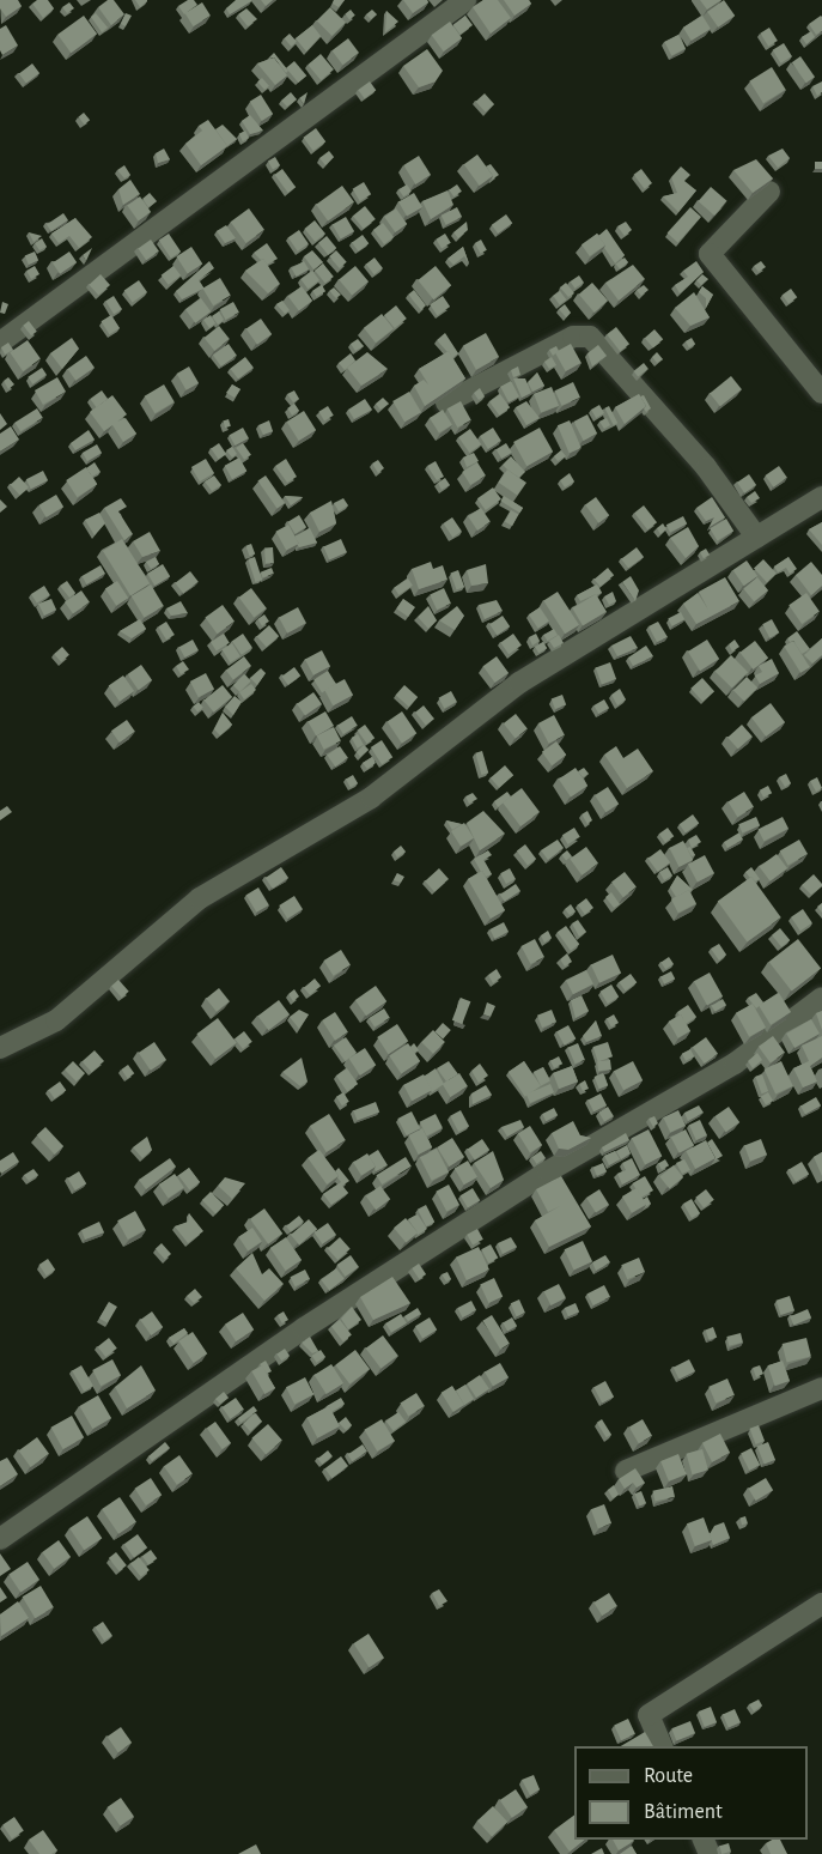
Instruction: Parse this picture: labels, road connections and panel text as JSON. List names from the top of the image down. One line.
{"legend":["Route","Bâtiment"]}
